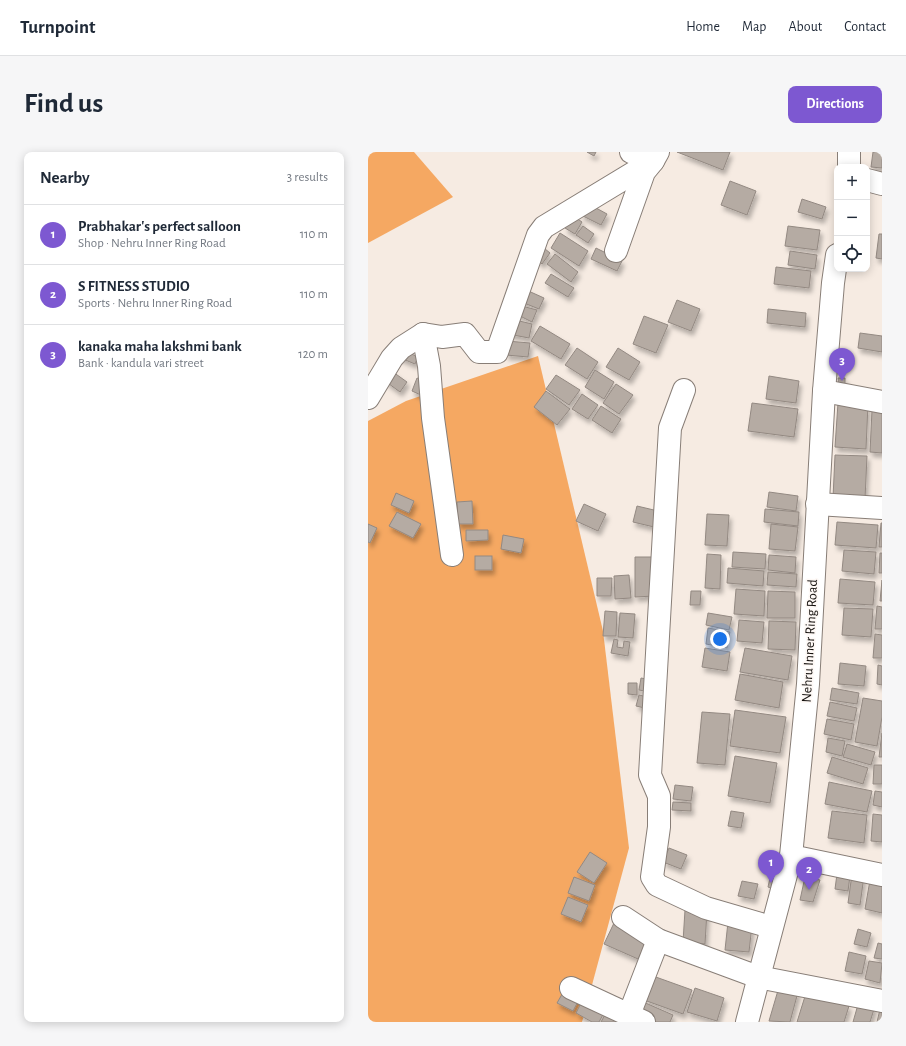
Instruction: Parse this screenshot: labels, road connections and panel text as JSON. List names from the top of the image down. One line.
{"streets":{"street":["Nehru Inner Ring Road"]},"page":{"header":"Turnpoint","nav":["Home","Map","About","Contact"],"buttons":"Directions","title":"Find us","heading":["Nearby","3 results"],"map_buttons":["+","−"],"list":[{"mark":"1","name":"Prabhakar's perfect salloon","note":"Shop · Nehru Inner Ring Road","value":"110 m"},{"mark":"2","name":"S FITNESS STUDIO","note":"Sports · Nehru Inner Ring Road","value":"110 m"},{"mark":"3","name":"kanaka maha lakshmi bank","note":"Bank · kandula vari street","value":"120 m"}],"pins":["3","1","2"]}}
